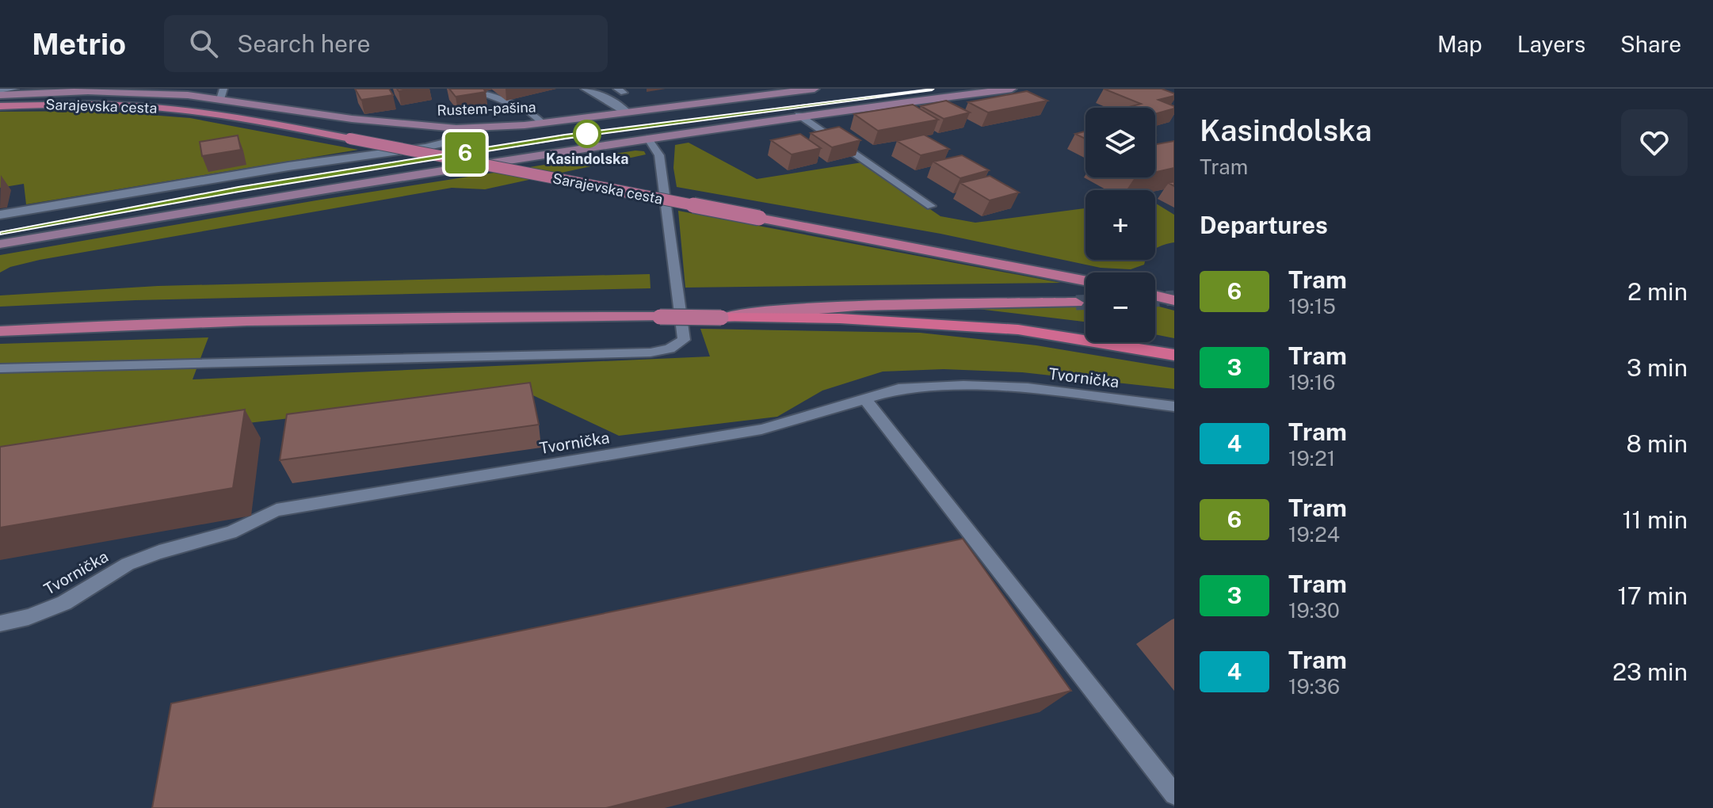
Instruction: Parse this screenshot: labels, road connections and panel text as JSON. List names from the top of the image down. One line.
{"streets":{"main road":["Sarajevska cesta","Rustem-pašina"],"lane":["Tvornička"]},"places":["Kasindolska"],"lines":["tram line 6"],"page":{"header":"Metrio","search":"Search here","nav":["Map","Layers","Share"],"on_map":"6","heading":[["Kasindolska","Tram"],"Departures"],"map_buttons":["+","−"],"list":[{"mark":"6","name":"Tram","note":"19:15","value":"2 min"},{"mark":"3","name":"Tram","note":"19:16","value":"3 min"},{"mark":"4","name":"Tram","note":"19:21","value":"8 min"},{"mark":"6","name":"Tram","note":"19:24","value":"11 min"},{"mark":"3","name":"Tram","note":"19:30","value":"17 min"},{"mark":"4","name":"Tram","note":"19:36","value":"23 min"}]}}
